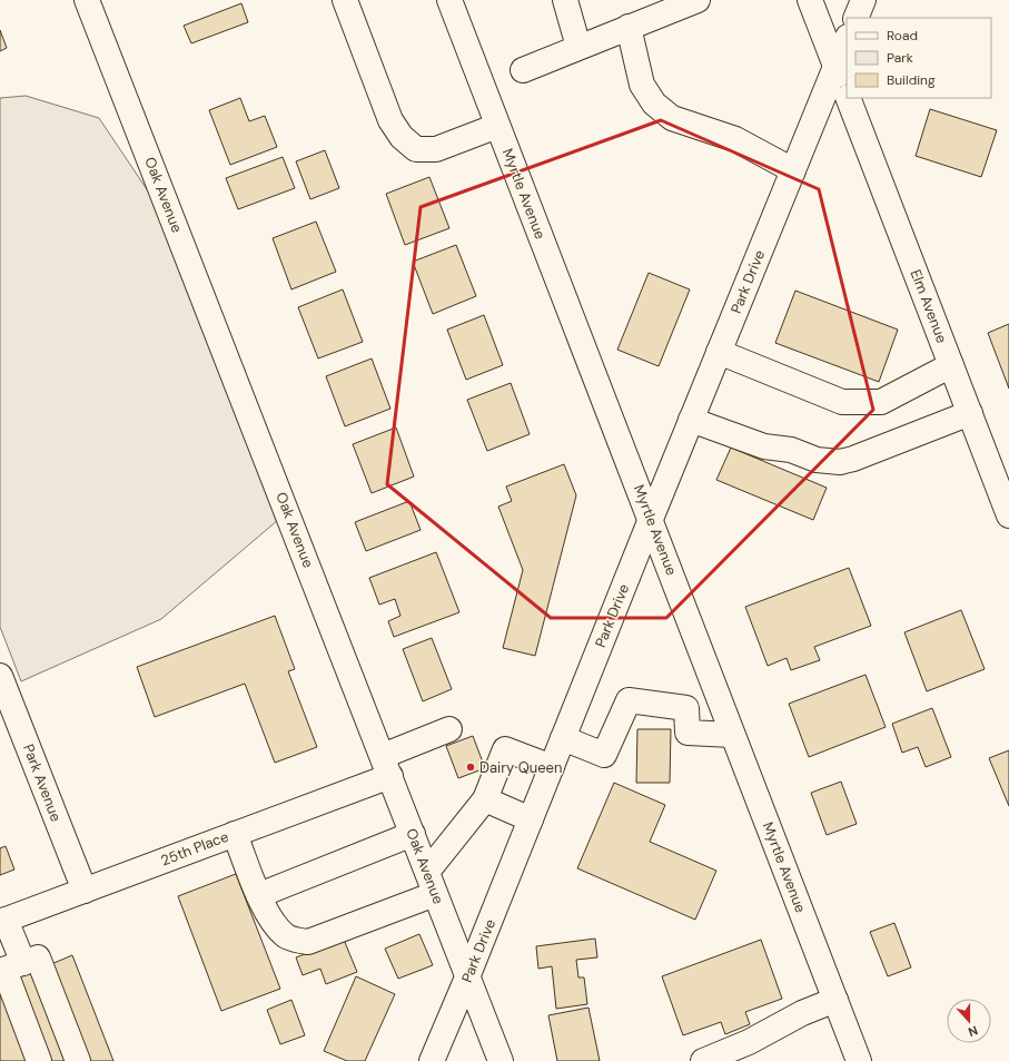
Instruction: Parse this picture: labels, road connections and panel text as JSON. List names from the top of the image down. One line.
{"streets":{"street":["Myrtle Avenue","Oak Avenue","Park Drive","Elm Avenue","Park Avenue","25th Place"]},"crossings":[["Myrtle Avenue","Park Drive"],["Oak Avenue","Park Drive"],["Oak Avenue","25th Place"],["Park Drive","Elm Avenue"],["Park Avenue","25th Place"]],"places":["Dairy Queen"],"legend":["Road","Park","Building"],"north":"bottom"}
